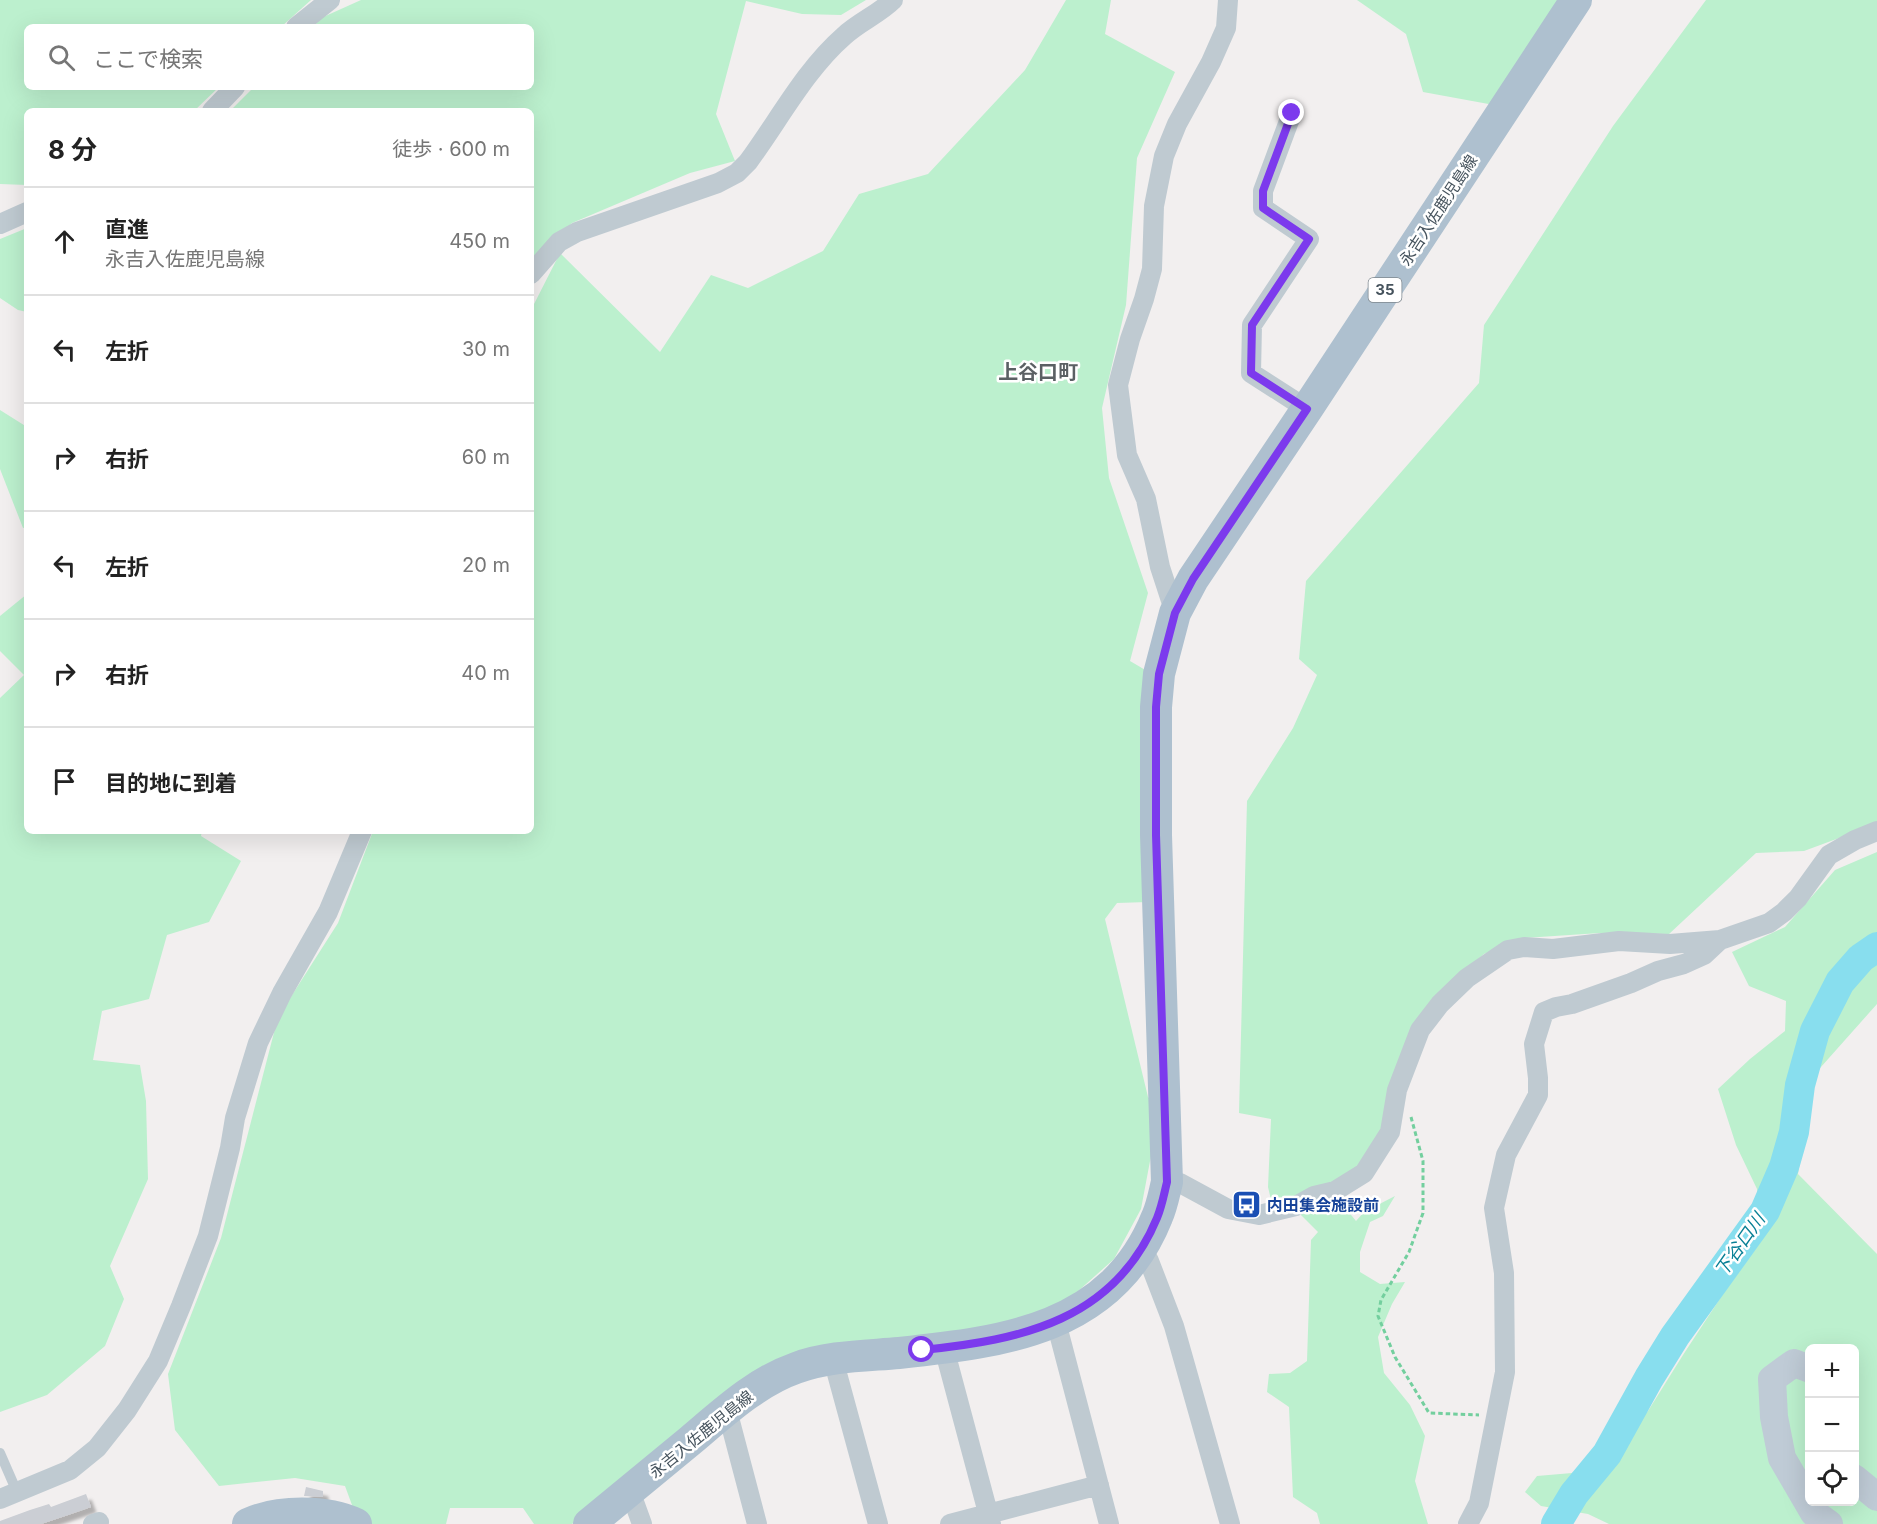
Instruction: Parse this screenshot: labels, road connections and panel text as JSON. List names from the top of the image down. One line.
{"streets":{"main road":["永吉入佐鹿児島線","35"]},"districts":["上谷口町"],"water":["下谷口川"],"places":{"bus stop":["内田集会施設前"]},"page":{"search":"ここで検索","heading":["8 分","徒歩 · 600 m"],"list":[["直進","永吉入佐鹿児島線","450 m"],["左折","30 m"],["右折","60 m"],["左折","20 m"],["右折","40 m"],"目的地に到着"],"map_buttons":["+","−"]}}
